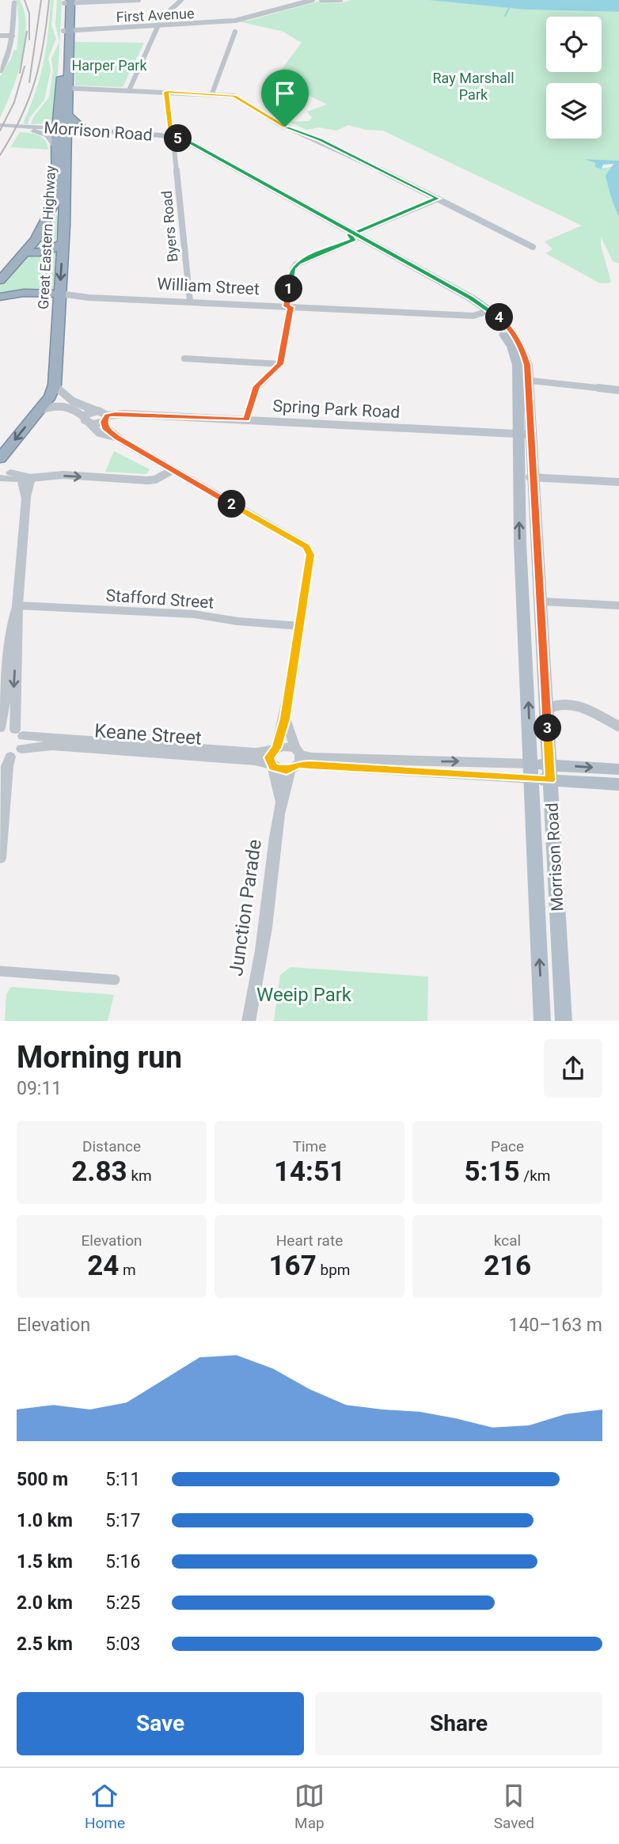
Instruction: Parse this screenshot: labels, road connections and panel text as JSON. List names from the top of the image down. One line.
{"streets":{"highway":["Great Eastern Highway","William Street"],"main road":["Morrison Road"],"street":["First Avenue","Byers Road","Spring Park Road","Stafford Street","Keane Street","Junction Parade"]},"crossings":[["First Avenue","Great Eastern Highway"],["Morrison Road","Byers Road"],["Morrison Road","Great Eastern Highway"],["Morrison Road","William Street"],["Morrison Road","Spring Park Road"],["Byers Road","William Street"],["Great Eastern Highway","William Street"],["Keane Street","Junction Parade"]],"parks":["Harper Park","Ray Marshall Park","Weeip Park"],"page":{"pins":["5","1","4","2","3"],"heading":["Morning run","09:11"],"stats":[["Distance","2.83 km"],["Time","14:51"],["Pace","5:15 /km"],["Elevation","24 m"],["Heart rate","167 bpm"],["kcal","216"]],"chart":["Elevation","140–163 m"],"list":[{"name":"500 m","note":"5:11"},{"name":"1.0 km","note":"5:17"},{"name":"1.5 km","note":"5:16"},{"name":"2.0 km","note":"5:25"},{"name":"2.5 km","note":"5:03"}],"buttons":["Save","Share"],"tabs":["Home","Map","Saved"]}}
